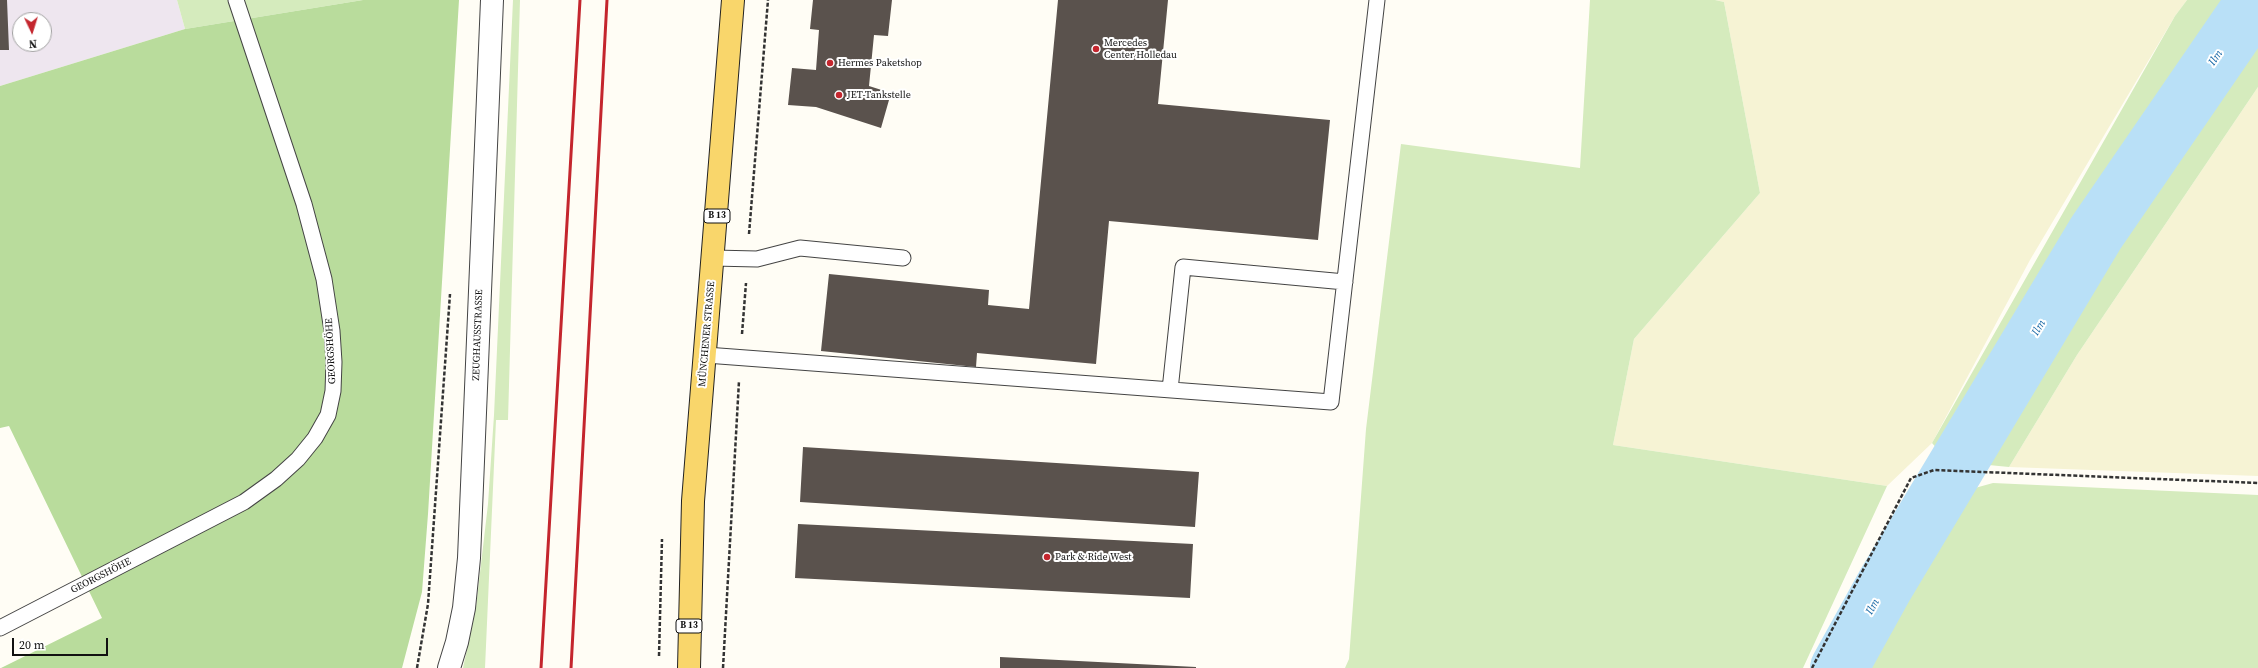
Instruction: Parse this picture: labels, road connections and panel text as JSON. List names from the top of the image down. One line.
{"streets":{"main road":["B 13","MÜNCHENER STRASSE"],"street":["ZEUGHAUSSTRASSE"],"lane":["GEORGSHÖHE"]},"water":["Ilm"],"places":["Mercedes Center Holledau","Hermes Paketshop","JET-Tankstelle","Park & Ride West"],"scale_bar":"20 m","north":"bottom"}
